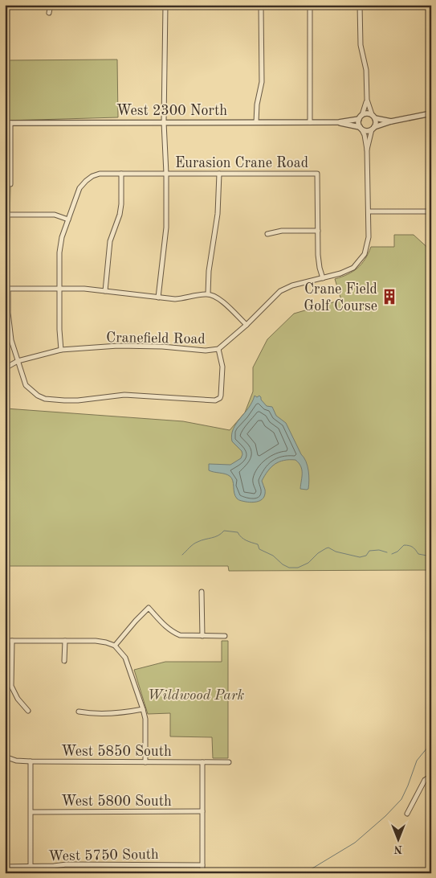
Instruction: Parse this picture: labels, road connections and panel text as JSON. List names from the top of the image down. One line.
{"streets":{"street":["West 2300 North","Eurasion Crane Road","Cranefield Road","West 5850 South","West 5800 South","West 5750 South"]},"parks":["Wildwood Park"],"places":{"building":["Crane Field Golf Course"]},"north":"bottom"}
